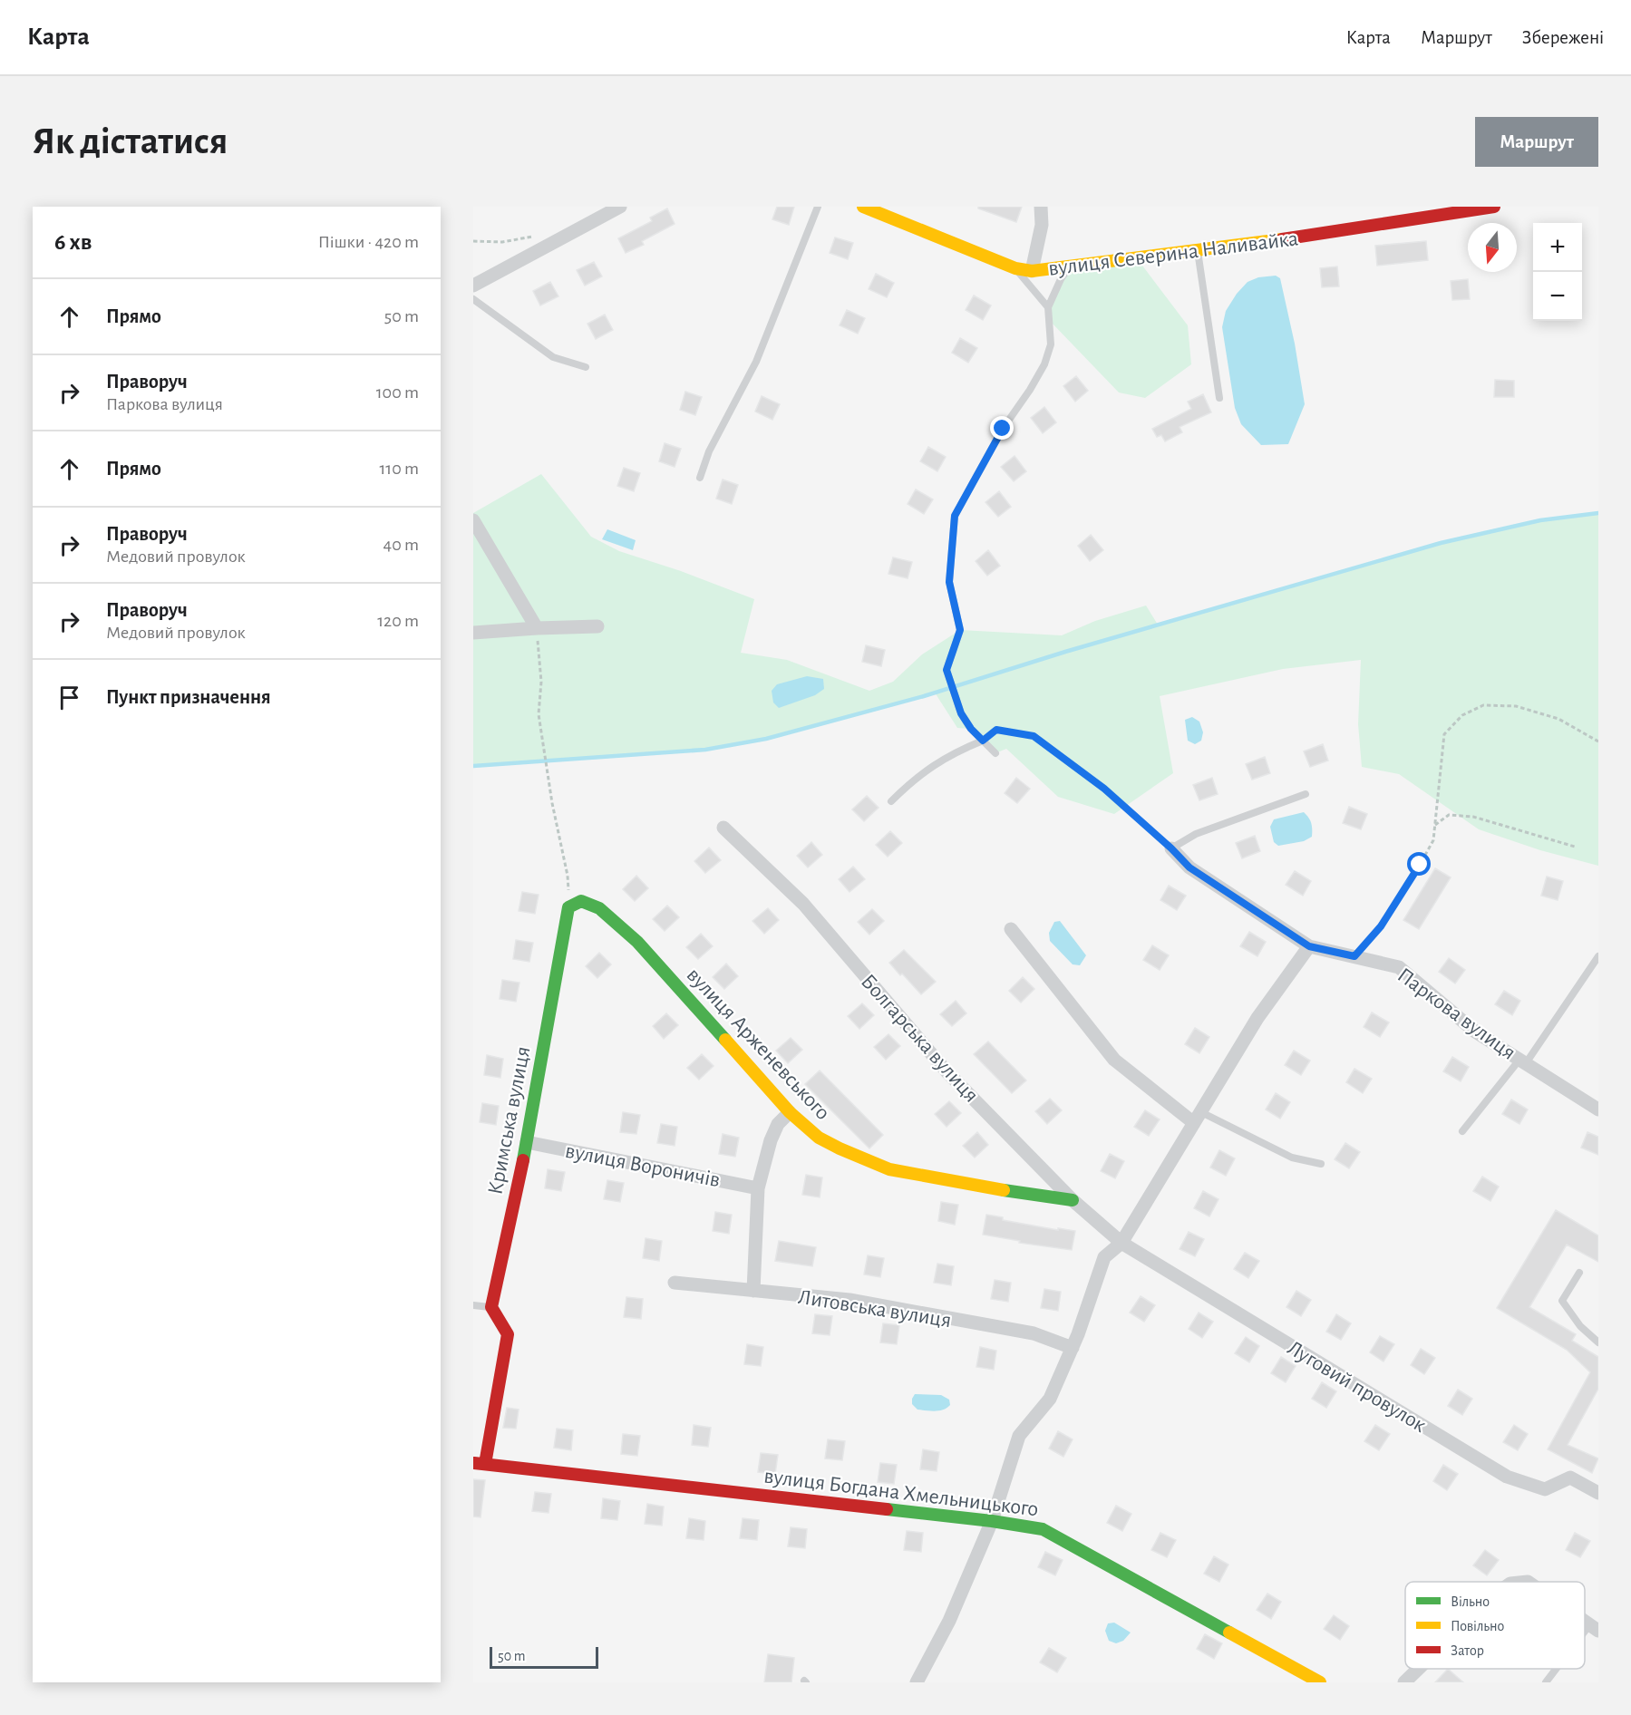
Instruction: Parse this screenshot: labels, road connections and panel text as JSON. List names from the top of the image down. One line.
{"streets":{"street":["вулиця Северина Наливайка","Паркова вулиця","Болгарська вулиця","вулиця Арженевського","Кримська вулиця","вулиця Вороничів","Литовська вулиця","Луговий провулок","вулиця Богдана Хмельницького"]},"crossings":[["Болгарська вулиця","вулиця Арженевського"],["Болгарська вулиця","Луговий провулок"],["вулиця Арженевського","Кримська вулиця"],["Кримська вулиця","вулиця Вороничів"]],"legend":["Вільно","Повільно","Затор"],"scale_bar":"50 m","north":"bottom","page":{"header":"Карта","nav":["Карта","Маршрут","Збережені"],"buttons":"Маршрут","title":"Як дістатися","heading":["6 хв","Пішки · 420 m"],"map_buttons":["+","−"],"list":[["Прямо","50 m"],["Праворуч","Паркова вулиця","100 m"],["Прямо","110 m"],["Праворуч","Медовий провулок","40 m"],["Праворуч","Медовий провулок","120 m"],"Пункт призначення"],"scale":"50 m"}}
